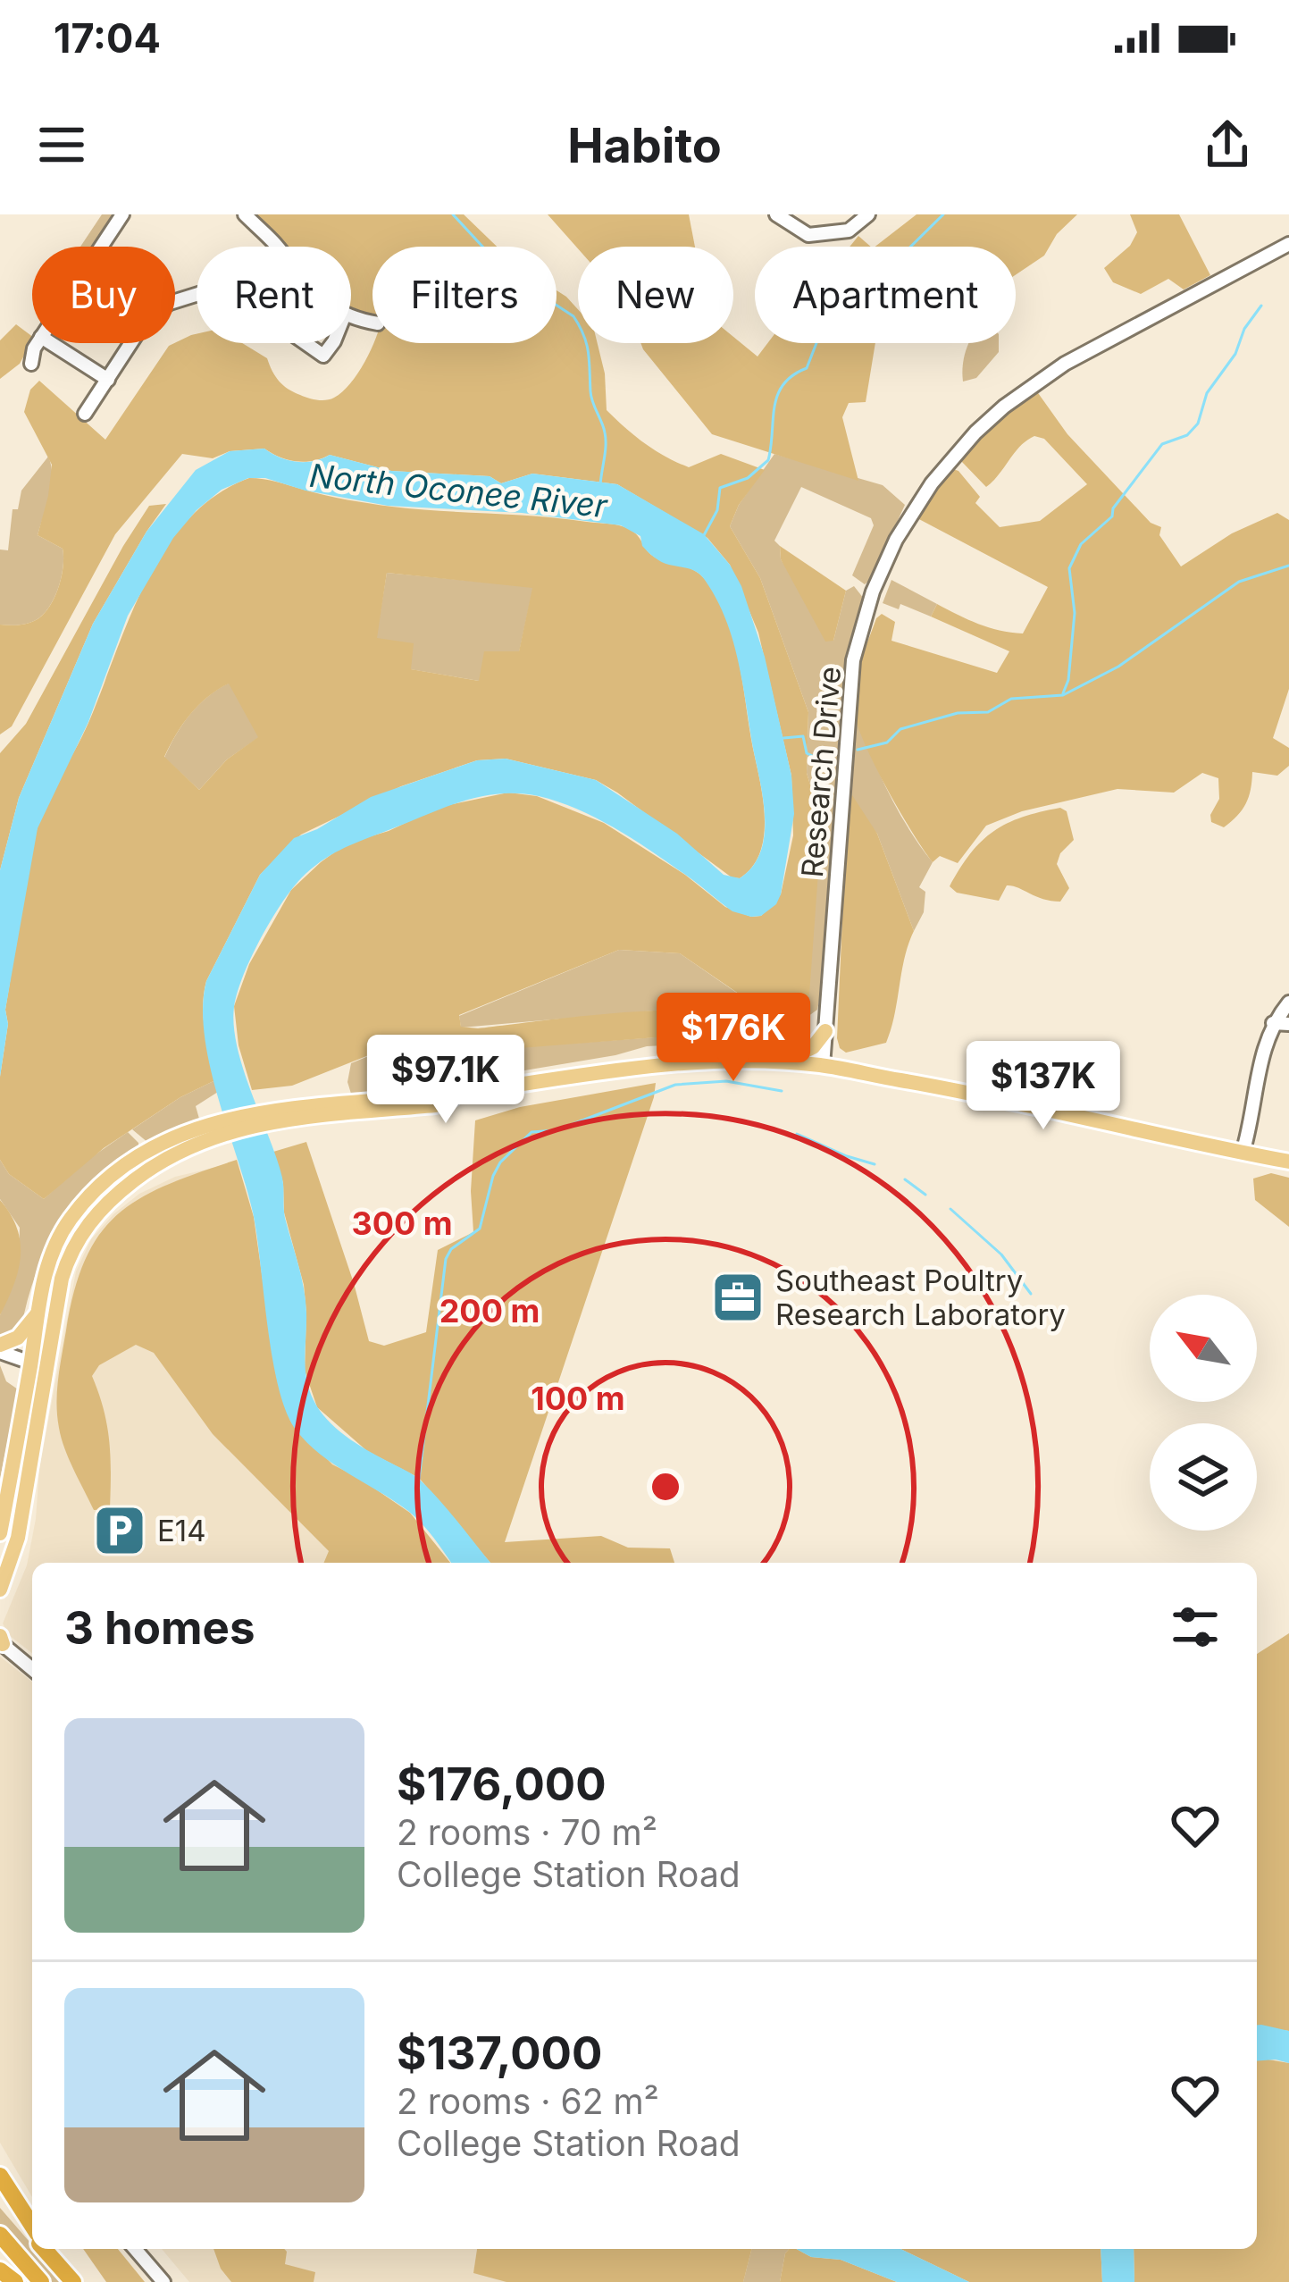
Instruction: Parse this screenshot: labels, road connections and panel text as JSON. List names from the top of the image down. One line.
{"streets":{"street":["Research Drive"]},"water":["North Oconee River"],"places":{"office":["Southeast Poultry Research Laboratory"],"parking":["E14"]},"north":"top left","page":{"status":"17:04","header":"Habito","chip":["Buy","Rent","Filters","New","Apartment"],"price":["$176K","$97.1K","$137K"],"heading":"3 homes","list":[{"name":"$176,000","note":"2 rooms · 70 m² · College Station Road"},{"name":"$137,000","note":"2 rooms · 62 m² · College Station Road"}]},"rings":["300 m","200 m","100 m"]}
